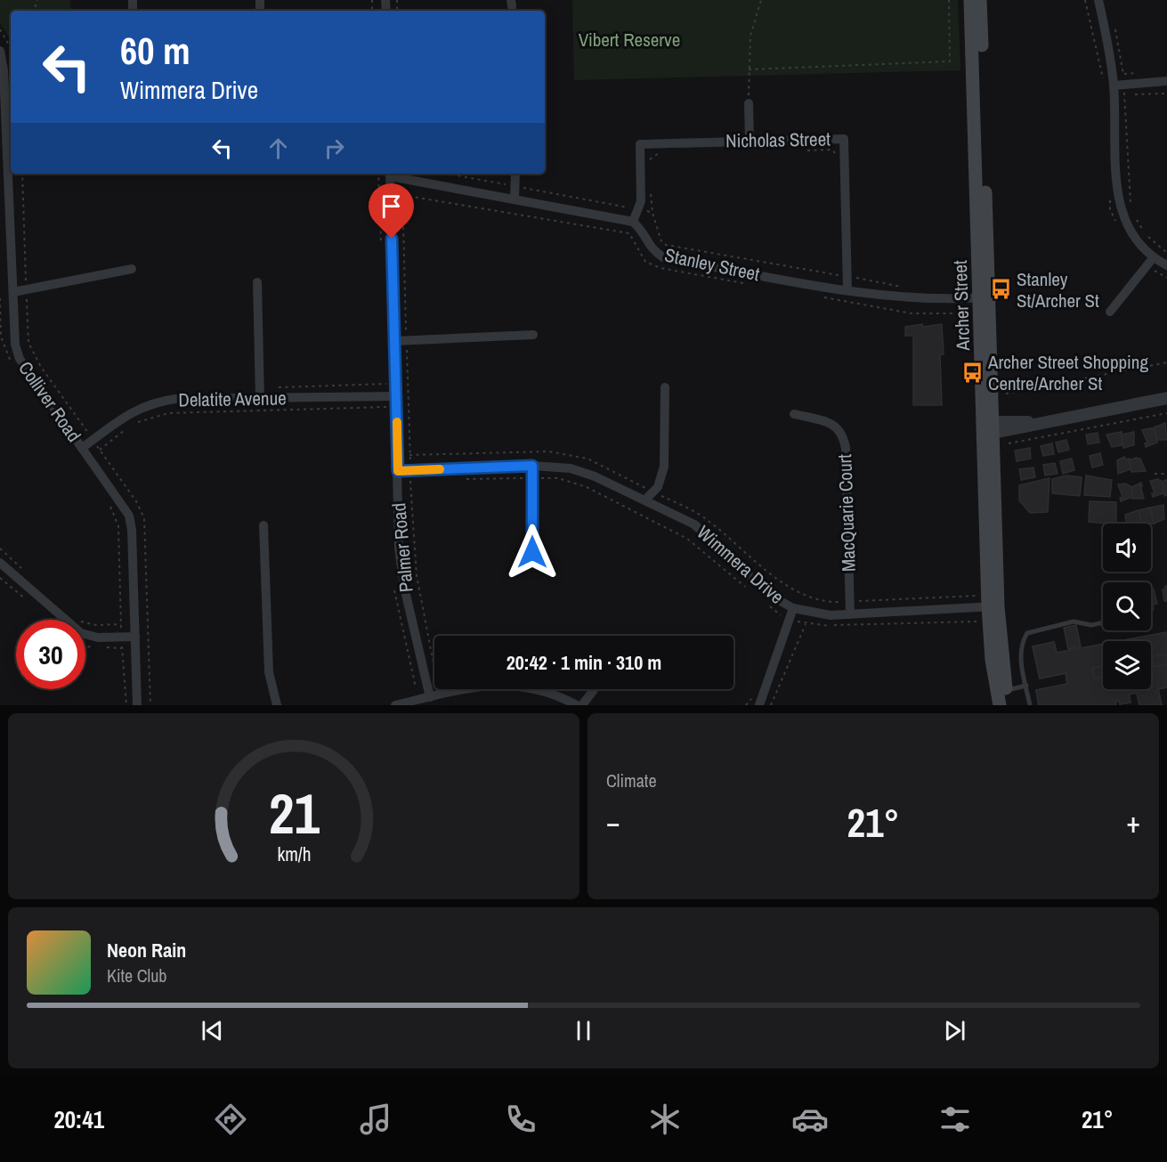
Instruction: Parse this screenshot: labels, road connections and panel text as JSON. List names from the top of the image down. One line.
{"streets":{"main road":["Archer Street"],"street":["Nicholas Street","Stanley Street","Delatite Avenue","Colliver Road","MacQuarie Court","Palmer Road","Wimmera Drive"]},"crossings":[["Nicholas Street","Stanley Street"],["Stanley Street","Archer Street"],["Archer Street","Wimmera Drive"],["Delatite Avenue","Colliver Road"],["Delatite Avenue","Palmer Road"],["MacQuarie Court","Wimmera Drive"],["Palmer Road","Wimmera Drive"]],"parks":["Vibert Reserve"],"places":{"bus stop":["Stanley St/Archer St","Archer Street Shopping Centre/Archer St"]},"page":{"turn":["60 m","Wimmera Drive"],"limit":"30","trip":"20:42 · 1 min · 310 m","tile":"Climate","heat":["−","21°","+"],"song":["Neon Rain","Kite Club"],"tabs":["20:41","21°"],"gauge":["21","km/h"]}}
